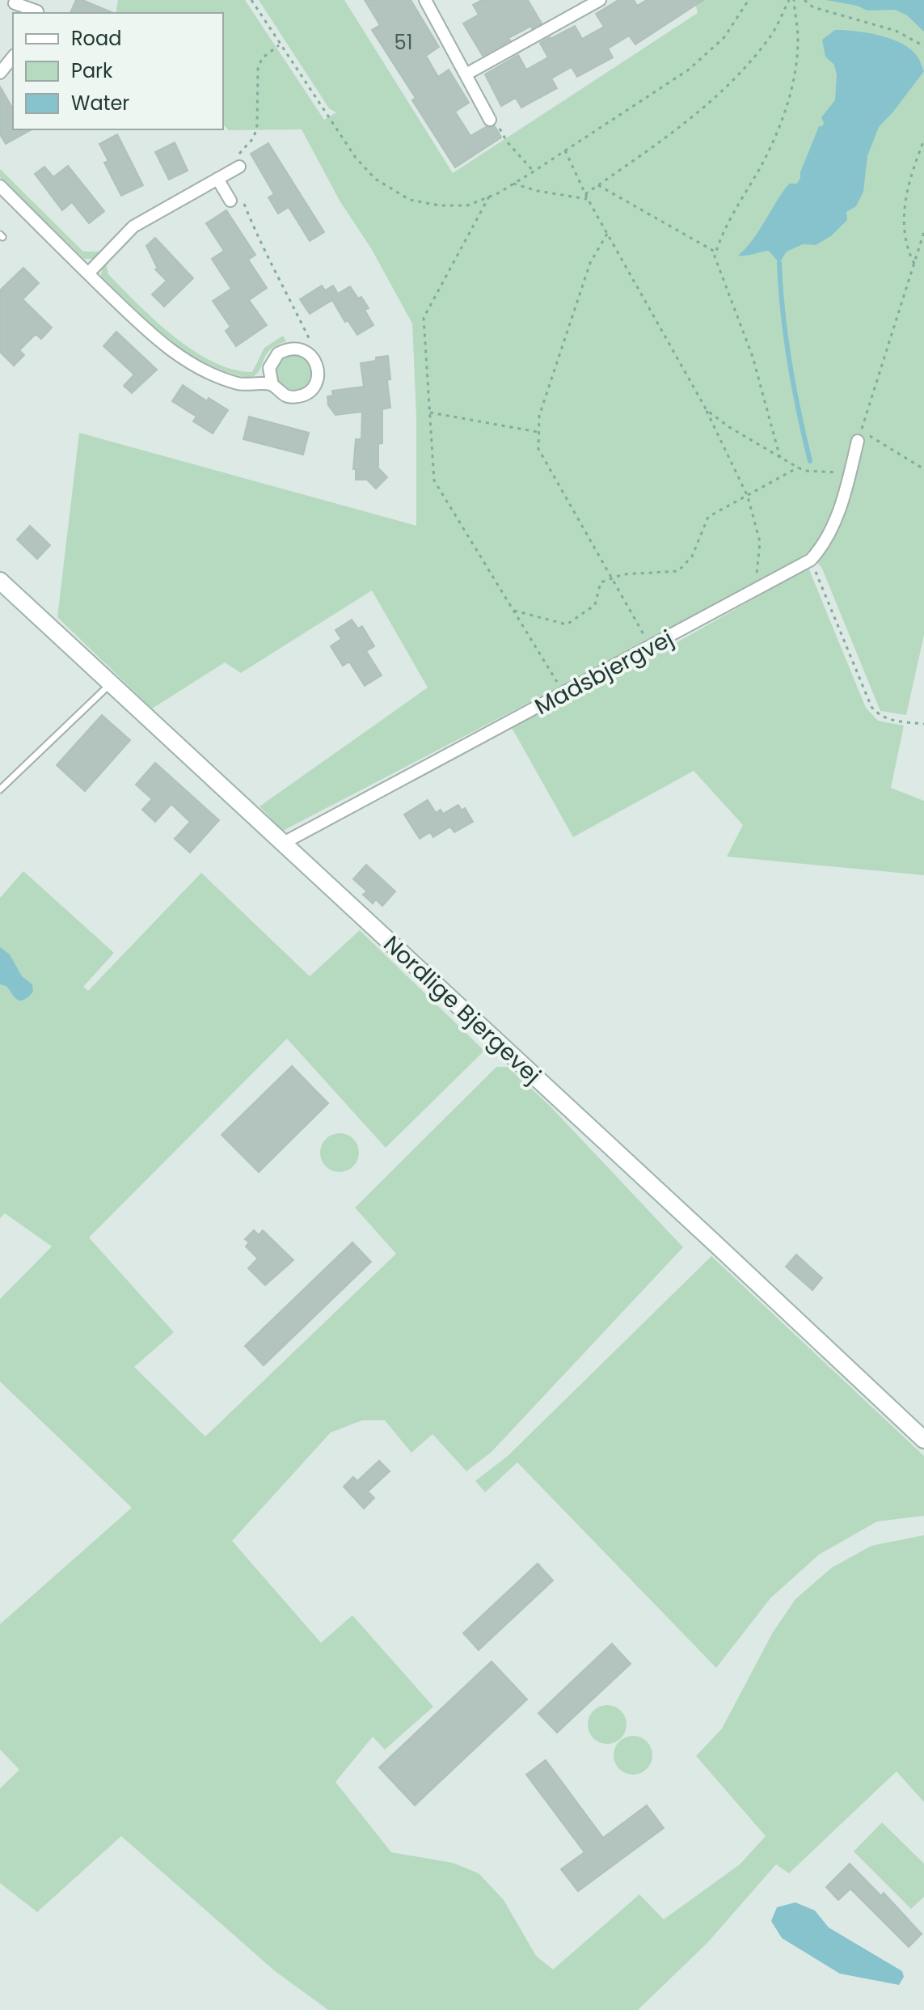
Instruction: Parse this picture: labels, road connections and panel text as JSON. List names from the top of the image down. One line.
{"streets":{"street":["Madsbjergvej","Nordlige Bjergevej"]},"crossings":[["Madsbjergvej","Nordlige Bjergevej"]],"house_numbers":["51"],"legend":["Road","Park","Water"]}
